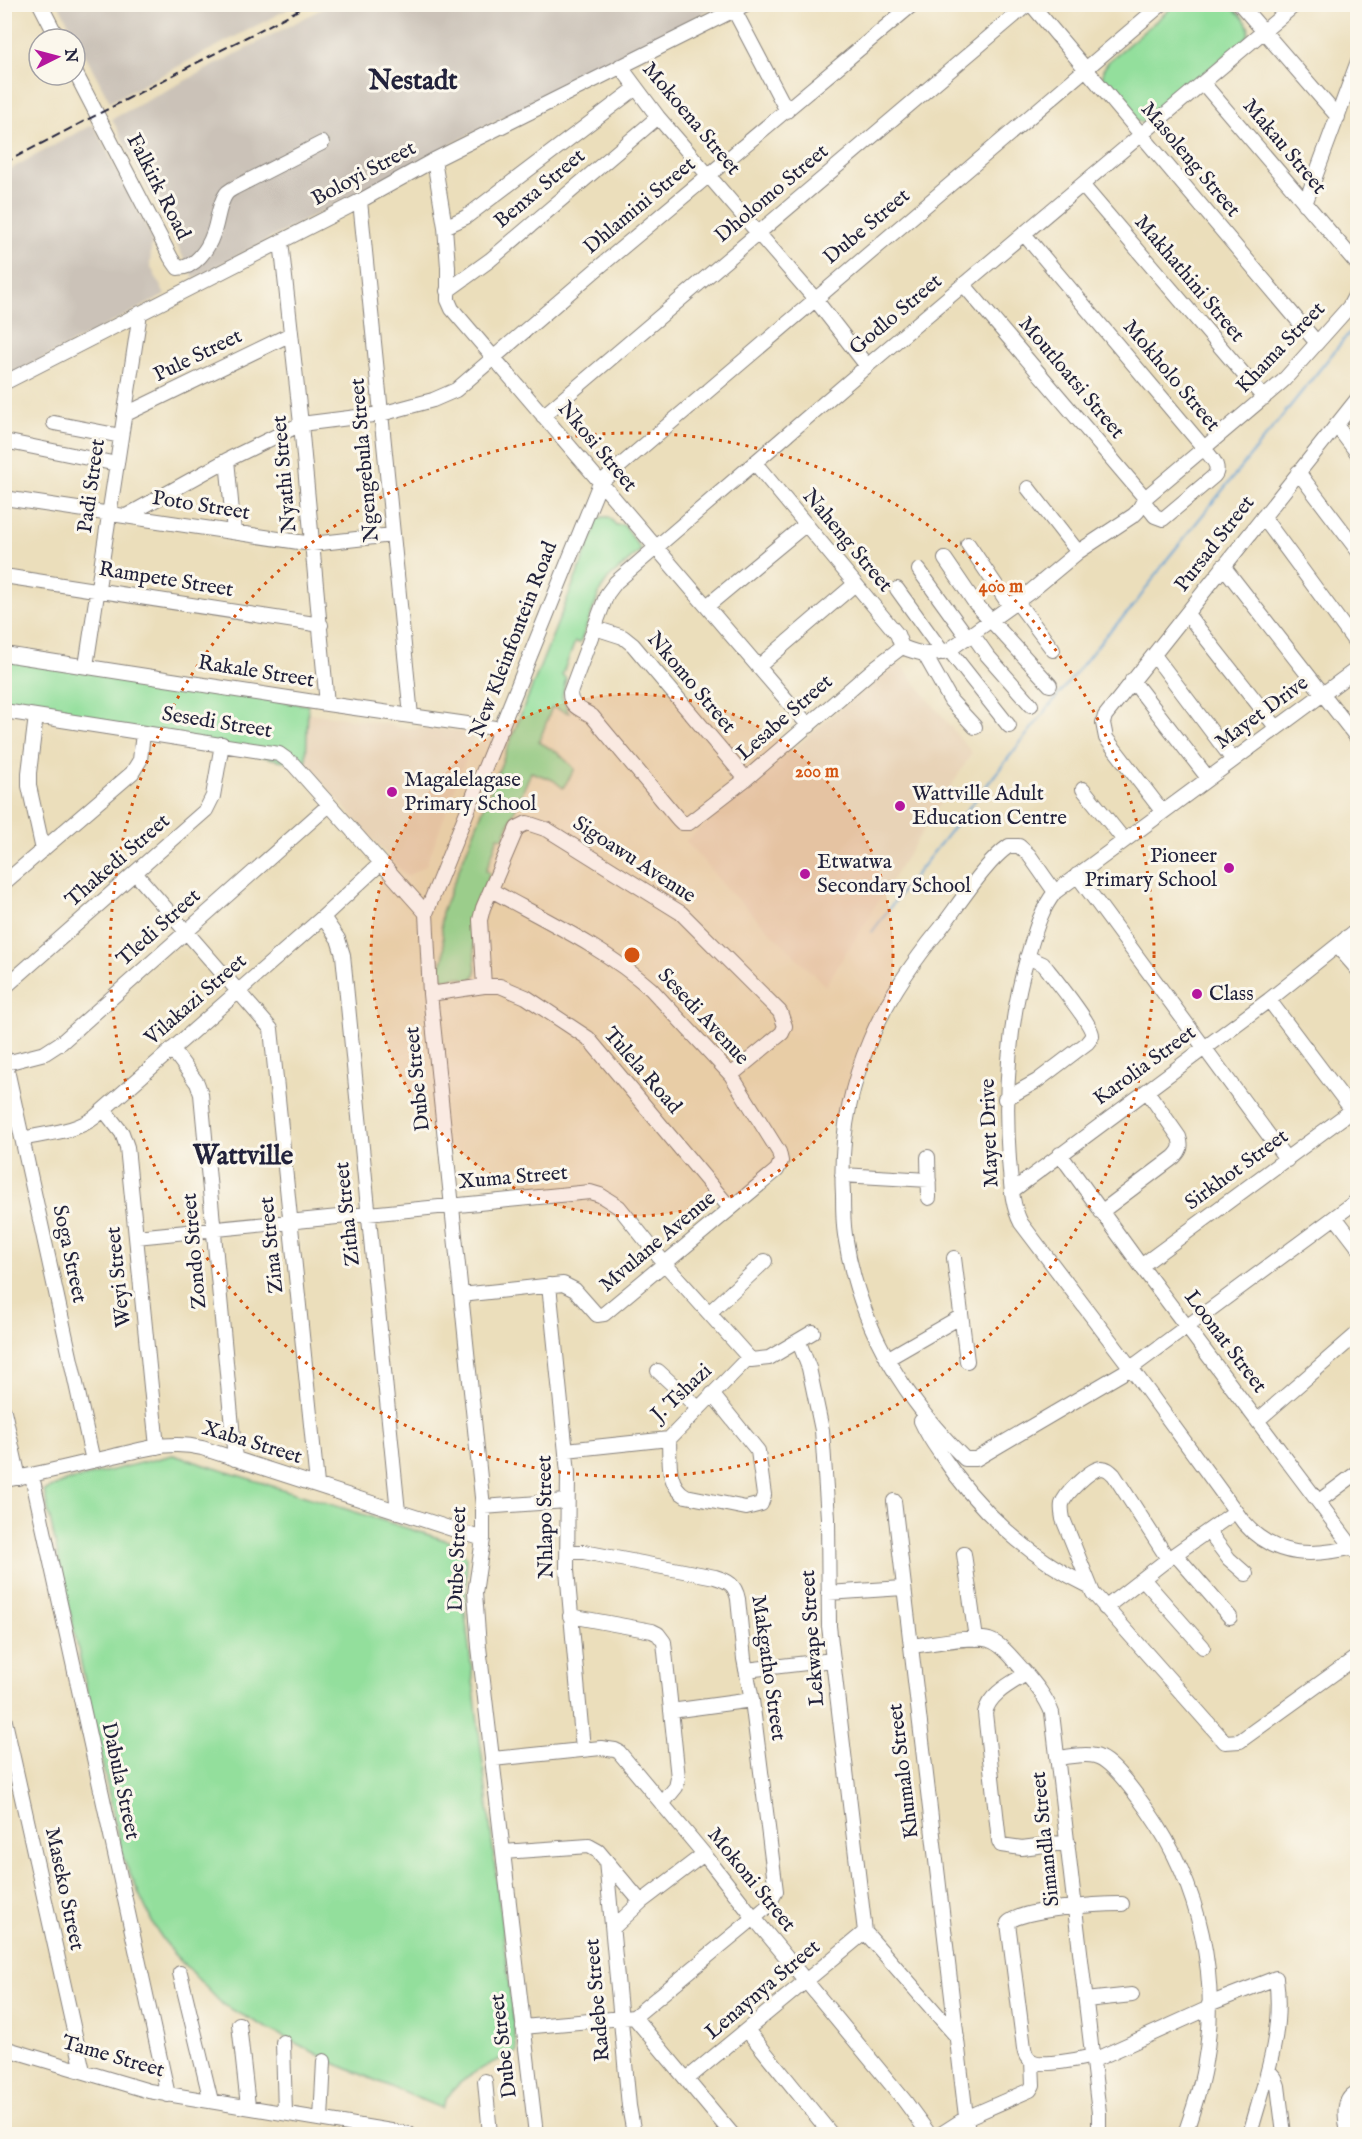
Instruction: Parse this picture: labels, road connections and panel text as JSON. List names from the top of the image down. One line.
{"streets":{"street":["Mokoena Street","Makau Street","Masoleng Street","Boloyi Street","Falkirk Road","Benxa Street","Dholomo Street","Dhlamini Street","Dube Street","Makhathini Street","Godlo Street","Khama Street","Pule Street","Mokholo Street","Moutloatsi Street","Nkosi Street","Ngengebula Street","Nyathi Street","Padi Street","Poto Street","Naheng Street","Pursad Street","Rampete Street","New Kleinfontein Road","Rakale Street","Nkomo Street","Mayet Drive","Lesabe Street","Sesedi Street","Sigoawu Avenue","Thakedi Street","Tledi Street","Vilakazi Street","Sesedi Avenue","Karolia Street","Tulela Road","Sirkhot Street","Xuma Street","Zitha Street","Mvulane Avenue","Zina Street","Zondo Street","Soga Street","Weyi Street","Loonat Street","J. Tshazi","Xaba Street","Nhlapo Street","Lekwape Street","Makgatho Street","Khumalo Street","Dabula Street","Simandla Street","Mokoni Street","Maseko Street","Lenaynya Street","Radebe Street","Tame Street"]},"crossings":[["Mokoena Street","Boloyi Street"],["Mokoena Street","Benxa Street"],["Mokoena Street","Dholomo Street"],["Mokoena Street","Dhlamini Street"],["Mokoena Street","Dube Street"],["Mokoena Street","Godlo Street"],["Makau Street","Godlo Street"],["Masoleng Street","Dholomo Street"],["Masoleng Street","Dube Street"],["Masoleng Street","Godlo Street"],["Masoleng Street","Khama Street"],["Boloyi Street","Nkosi Street"],["Boloyi Street","Ngengebula Street"],["Boloyi Street","Nyathi Street"],["Boloyi Street","Padi Street"],["Benxa Street","Nkosi Street"],["Dholomo Street","Nkosi Street"],["Dhlamini Street","Nkosi Street"],["Dhlamini Street","Ngengebula Street"],["Dhlamini Street","Padi Street"],["Dube Street","Nkosi Street"],["Dube Street","New Kleinfontein Road"],["Dube Street","Sesedi Street"],["Dube Street","Tulela Road"],["Dube Street","Xuma Street"],["Dube Street","Mvulane Avenue"],["Dube Street","Xaba Street"],["Dube Street","Mokoni Street"],["Makhathini Street","Godlo Street"],["Makhathini Street","Khama Street"],["Godlo Street","Mokholo Street"],["Godlo Street","Moutloatsi Street"],["Godlo Street","Nkosi Street"],["Godlo Street","Naheng Street"],["Godlo Street","Nkomo Street"],["Godlo Street","Lesabe Street"],["Khama Street","Mokholo Street"],["Khama Street","Moutloatsi Street"],["Pule Street","Nyathi Street"],["Pule Street","Padi Street"],["Mokholo Street","Moutloatsi Street"],["Nkosi Street","New Kleinfontein Road"],["Nkosi Street","Lesabe Street"],["Ngengebula Street","Padi Street"],["Ngengebula Street","Poto Street"],["Ngengebula Street","Rakale Street"],["Nyathi Street","Padi Street"],["Nyathi Street","Poto Street"],["Nyathi Street","Rampete Street"],["Nyathi Street","Rakale Street"],["Padi Street","Poto Street"],["Padi Street","Rampete Street"],["Padi Street","Rakale Street"],["Naheng Street","Lesabe Street"],["Pursad Street","Mayet Drive"],["New Kleinfontein Road","Rakale Street"],["New Kleinfontein Road","Sesedi Street"],["Nkomo Street","Lesabe Street"],["Mayet Drive","Karolia Street"],["Mayet Drive","Loonat Street"],["Sesedi Street","Thakedi Street"],["Sesedi Street","Tledi Street"],["Sesedi Street","Vilakazi Street"],["Sigoawu Avenue","Sesedi Avenue"],["Thakedi Street","Zina Street"],["Tledi Street","Zina Street"],["Tledi Street","Soga Street"],["Vilakazi Street","Zitha Street"],["Vilakazi Street","Zina Street"],["Vilakazi Street","Zondo Street"],["Vilakazi Street","Soga Street"],["Vilakazi Street","Weyi Street"],["Sesedi Avenue","Mvulane Avenue"],["Karolia Street","Loonat Street"],["Tulela Road","Mvulane Avenue"],["Sirkhot Street","Loonat Street"],["Xuma Street","Zitha Street"],["Xuma Street","Mvulane Avenue"],["Xuma Street","Zina Street"],["Xuma Street","Zondo Street"],["Xuma Street","Weyi Street"],["Xuma Street","J. Tshazi"],["Zitha Street","Xaba Street"],["Mvulane Avenue","Nhlapo Street"],["Zina Street","Xaba Street"],["Zondo Street","Xaba Street"],["Soga Street","Xaba Street"],["Weyi Street","Xaba Street"],["J. Tshazi","Nhlapo Street"],["Xaba Street","Dabula Street"],["Nhlapo Street","Makgatho Street"],["Nhlapo Street","Mokoni Street"],["Lekwape Street","Lenaynya Street"],["Makgatho Street","Mokoni Street"],["Makgatho Street","Radebe Street"],["Khumalo Street","Simandla Street"],["Dabula Street","Tame Street"],["Mokoni Street","Lenaynya Street"],["Maseko Street","Tame Street"]],"districts":["Nestadt","Wattville"],"places":["Magalelagase Primary School","Wattville Adult Education Centre","Pioneer Primary School","Etwatwa Secondary School","Class"],"north":"right","rings":["400 m","200 m"]}
